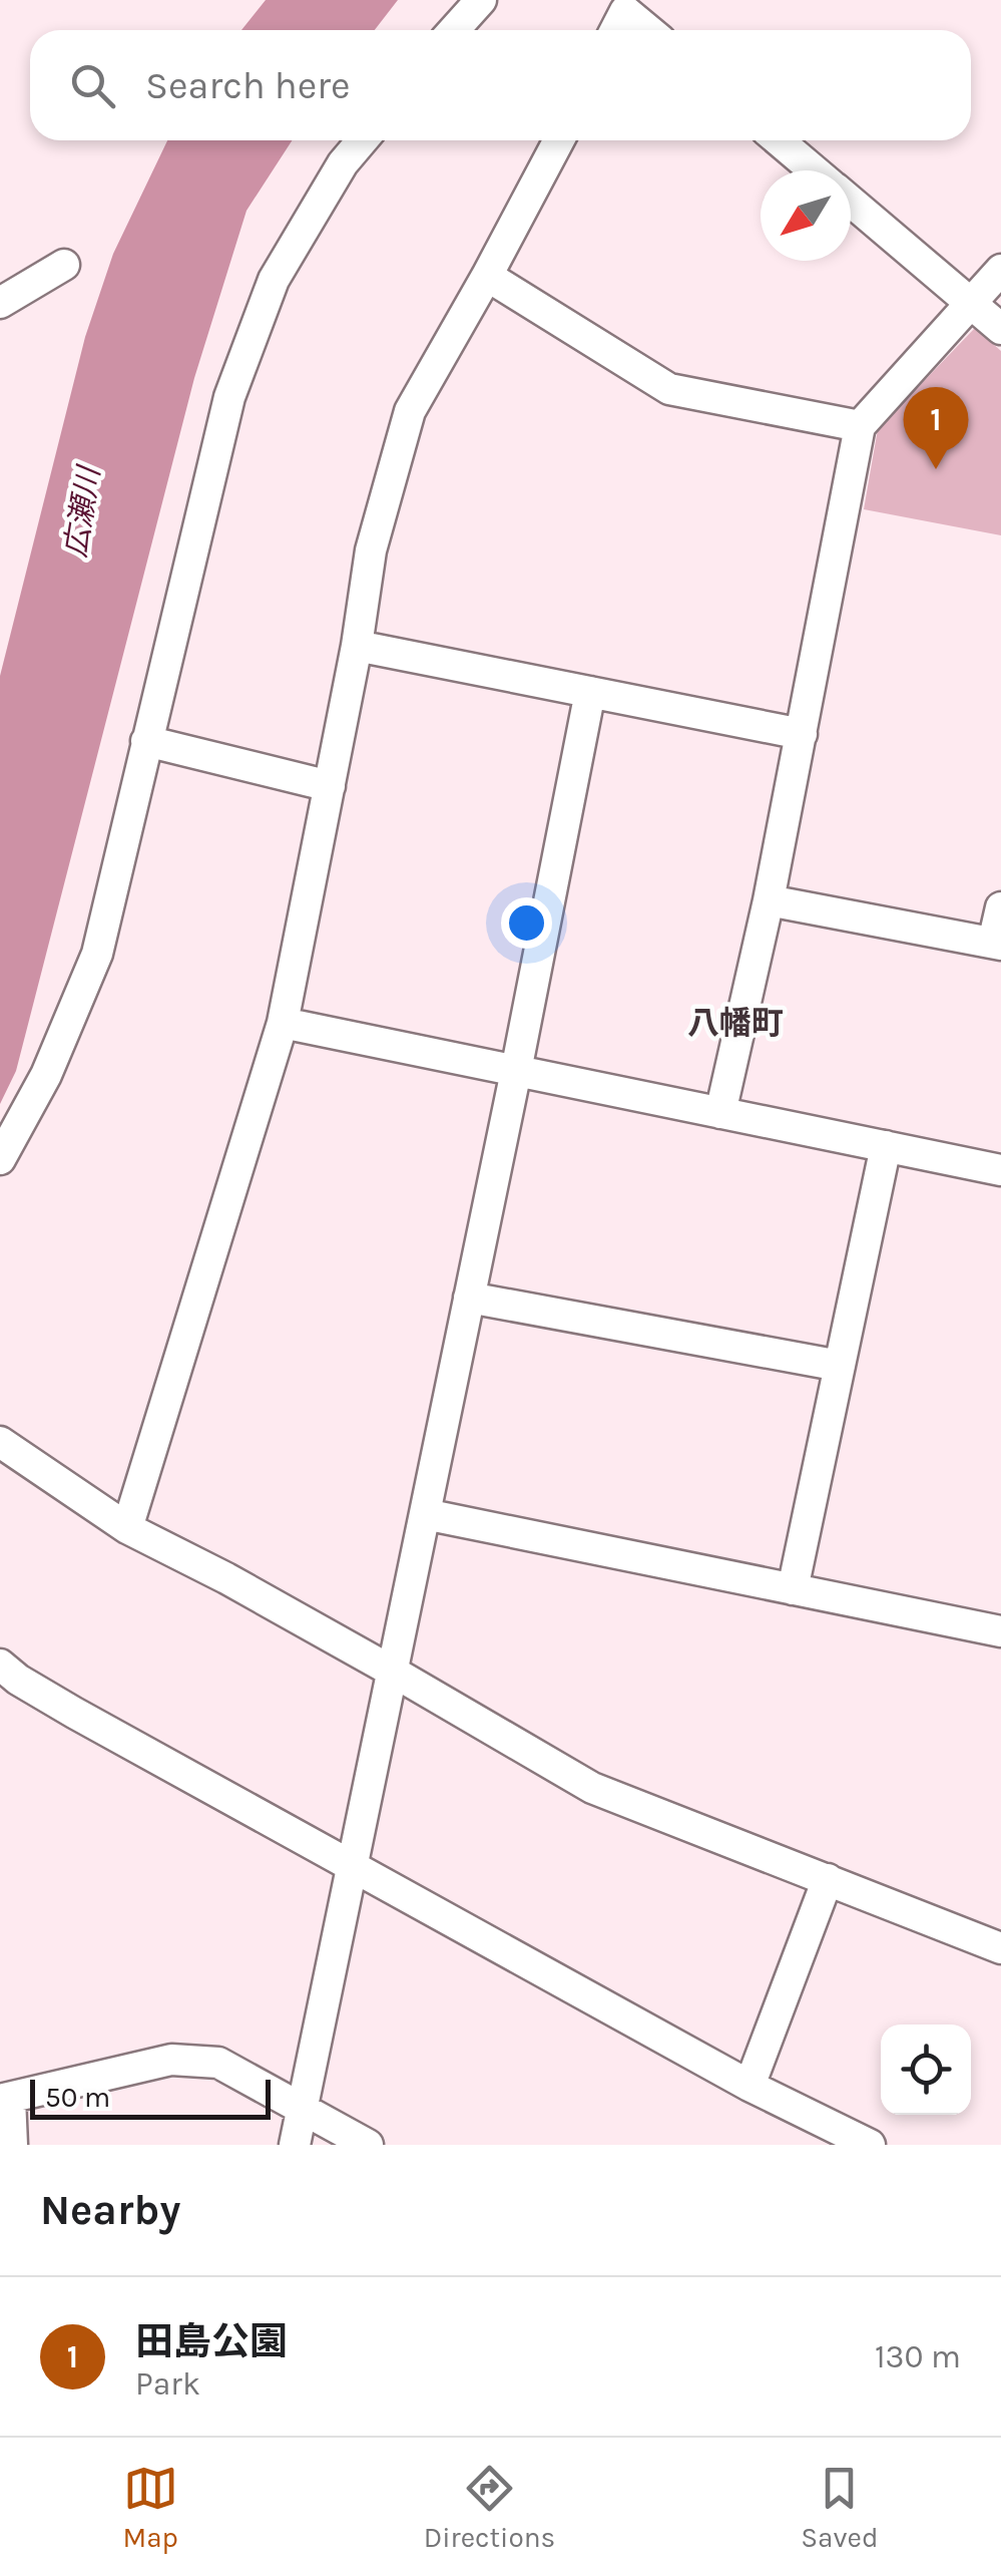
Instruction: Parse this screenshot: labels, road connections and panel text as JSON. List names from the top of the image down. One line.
{"districts":["八幡町"],"water":["広瀬川"],"scale_bar":"50 m","north":"bottom left","page":{"search":"Search here","pins":"1","scale":"50 m","heading":"Nearby","list":[{"mark":"1","name":"田島公園","note":"Park","value":"130 m"}],"nav":["Map","Directions","Saved"]}}
